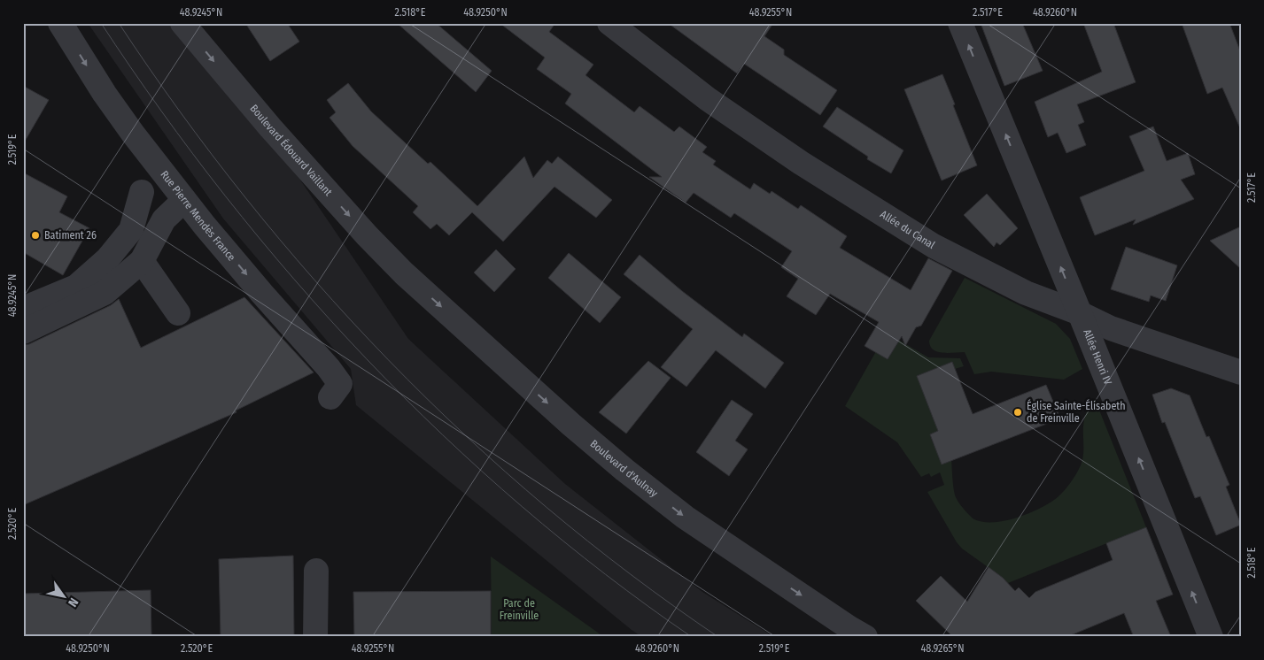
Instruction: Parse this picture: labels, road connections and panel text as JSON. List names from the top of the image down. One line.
{"streets":{"street":["Boulevard Édouard Vaillant","Rue Pierre Mendès France","Allée du Canal","Allée Henri IV","Boulevard d'Aulnay"]},"crossings":[["Boulevard Édouard Vaillant","Boulevard d'Aulnay"],["Allée du Canal","Allée Henri IV"]],"one_way":["Boulevard Édouard Vaillant","Rue Pierre Mendès France","Allée Henri IV","Boulevard d'Aulnay"],"parks":["Parc de Freinville"],"places":["Batiment 26","Église Sainte-Élisabeth de Freinville"],"north":"bottom right","coordinates":["48.9245°N","2.518°E","48.9250°N","48.9255°N","2.517°E","48.9260°N","2.519°E","2.520°E","48.9265°N"]}
